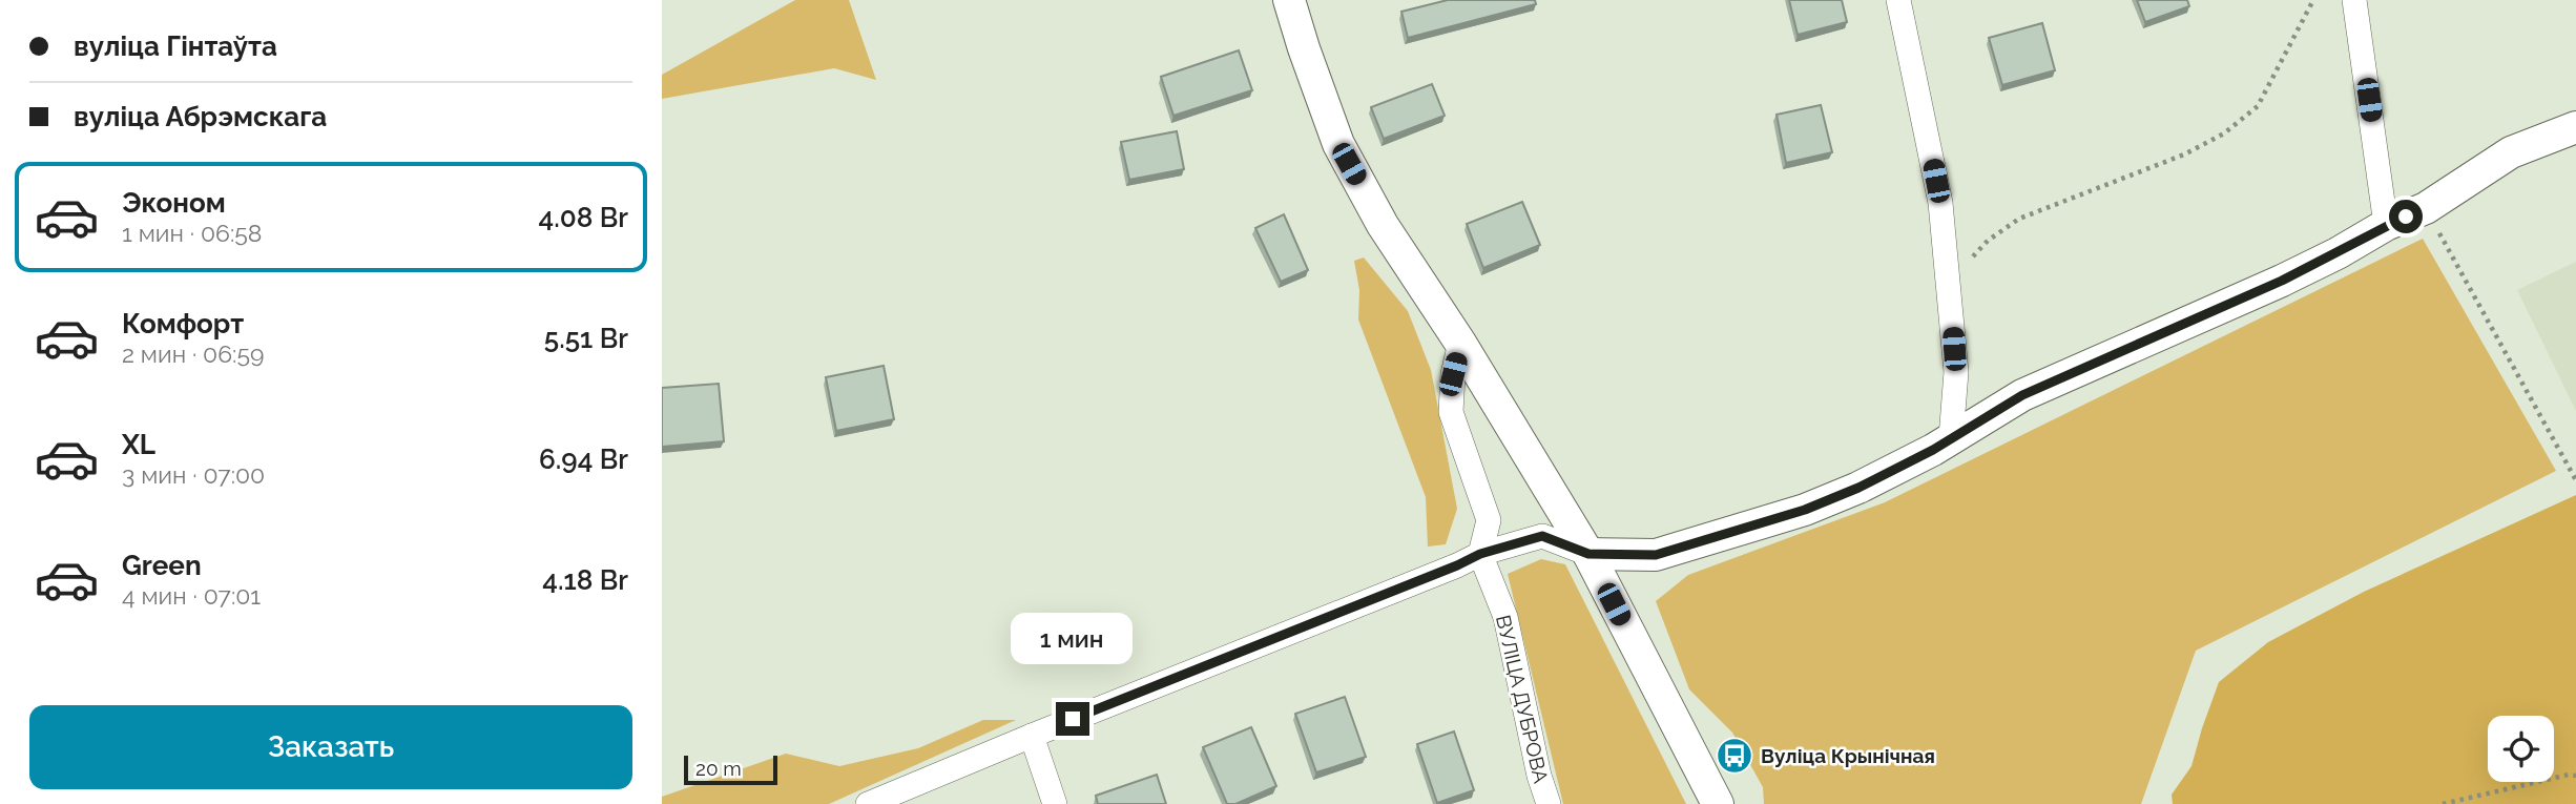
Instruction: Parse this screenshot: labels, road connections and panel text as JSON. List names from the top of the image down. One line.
{"streets":{"street":["ВУЛІЦА ДУБРОВА"]},"places":{"bus stop":["Вуліца Крынічная"]},"scale_bar":"20 m","page":{"banner":["вуліца Гінтаўта","вуліца Абрэмскага"],"list":[{"name":"Эконом","note":"1 мин · 06:58","value":"4.08 Br"},{"name":"Комфорт","note":"2 мин · 06:59","value":"5.51 Br"},{"name":"XL","note":"3 мин · 07:00","value":"6.94 Br"},{"name":"Green","note":"4 мин · 07:01","value":"4.18 Br"}],"bubble":"1 мин","buttons":"Заказать","scale":"20 m"}}
